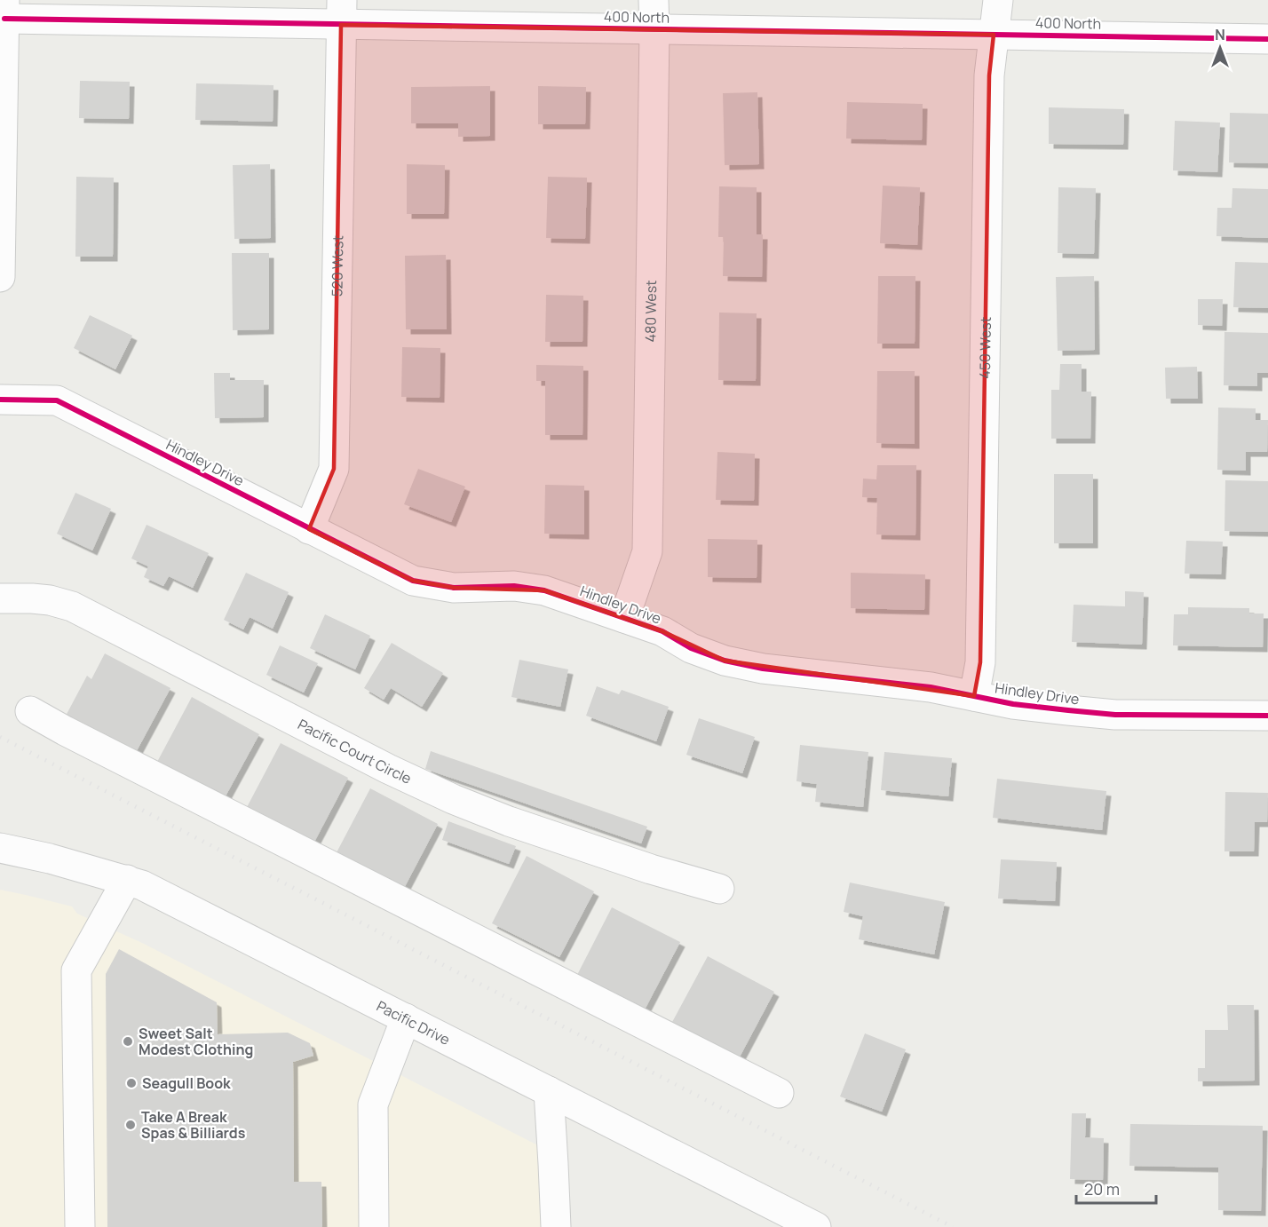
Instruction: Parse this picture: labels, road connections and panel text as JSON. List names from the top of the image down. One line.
{"streets":{"street":["400 North","520 West","480 West","450 West","Hindley Drive","Pacific Court Circle","Pacific Drive"]},"crossings":[["400 North","520 West"],["400 North","480 West"],["400 North","450 West"],["520 West","Hindley Drive"],["480 West","Hindley Drive"],["450 West","Hindley Drive"]],"places":["Sweet Salt Modest Clothing","Seagull Book","Take A Break Spas & Billiards"],"scale_bar":"20 m","north":"top"}
